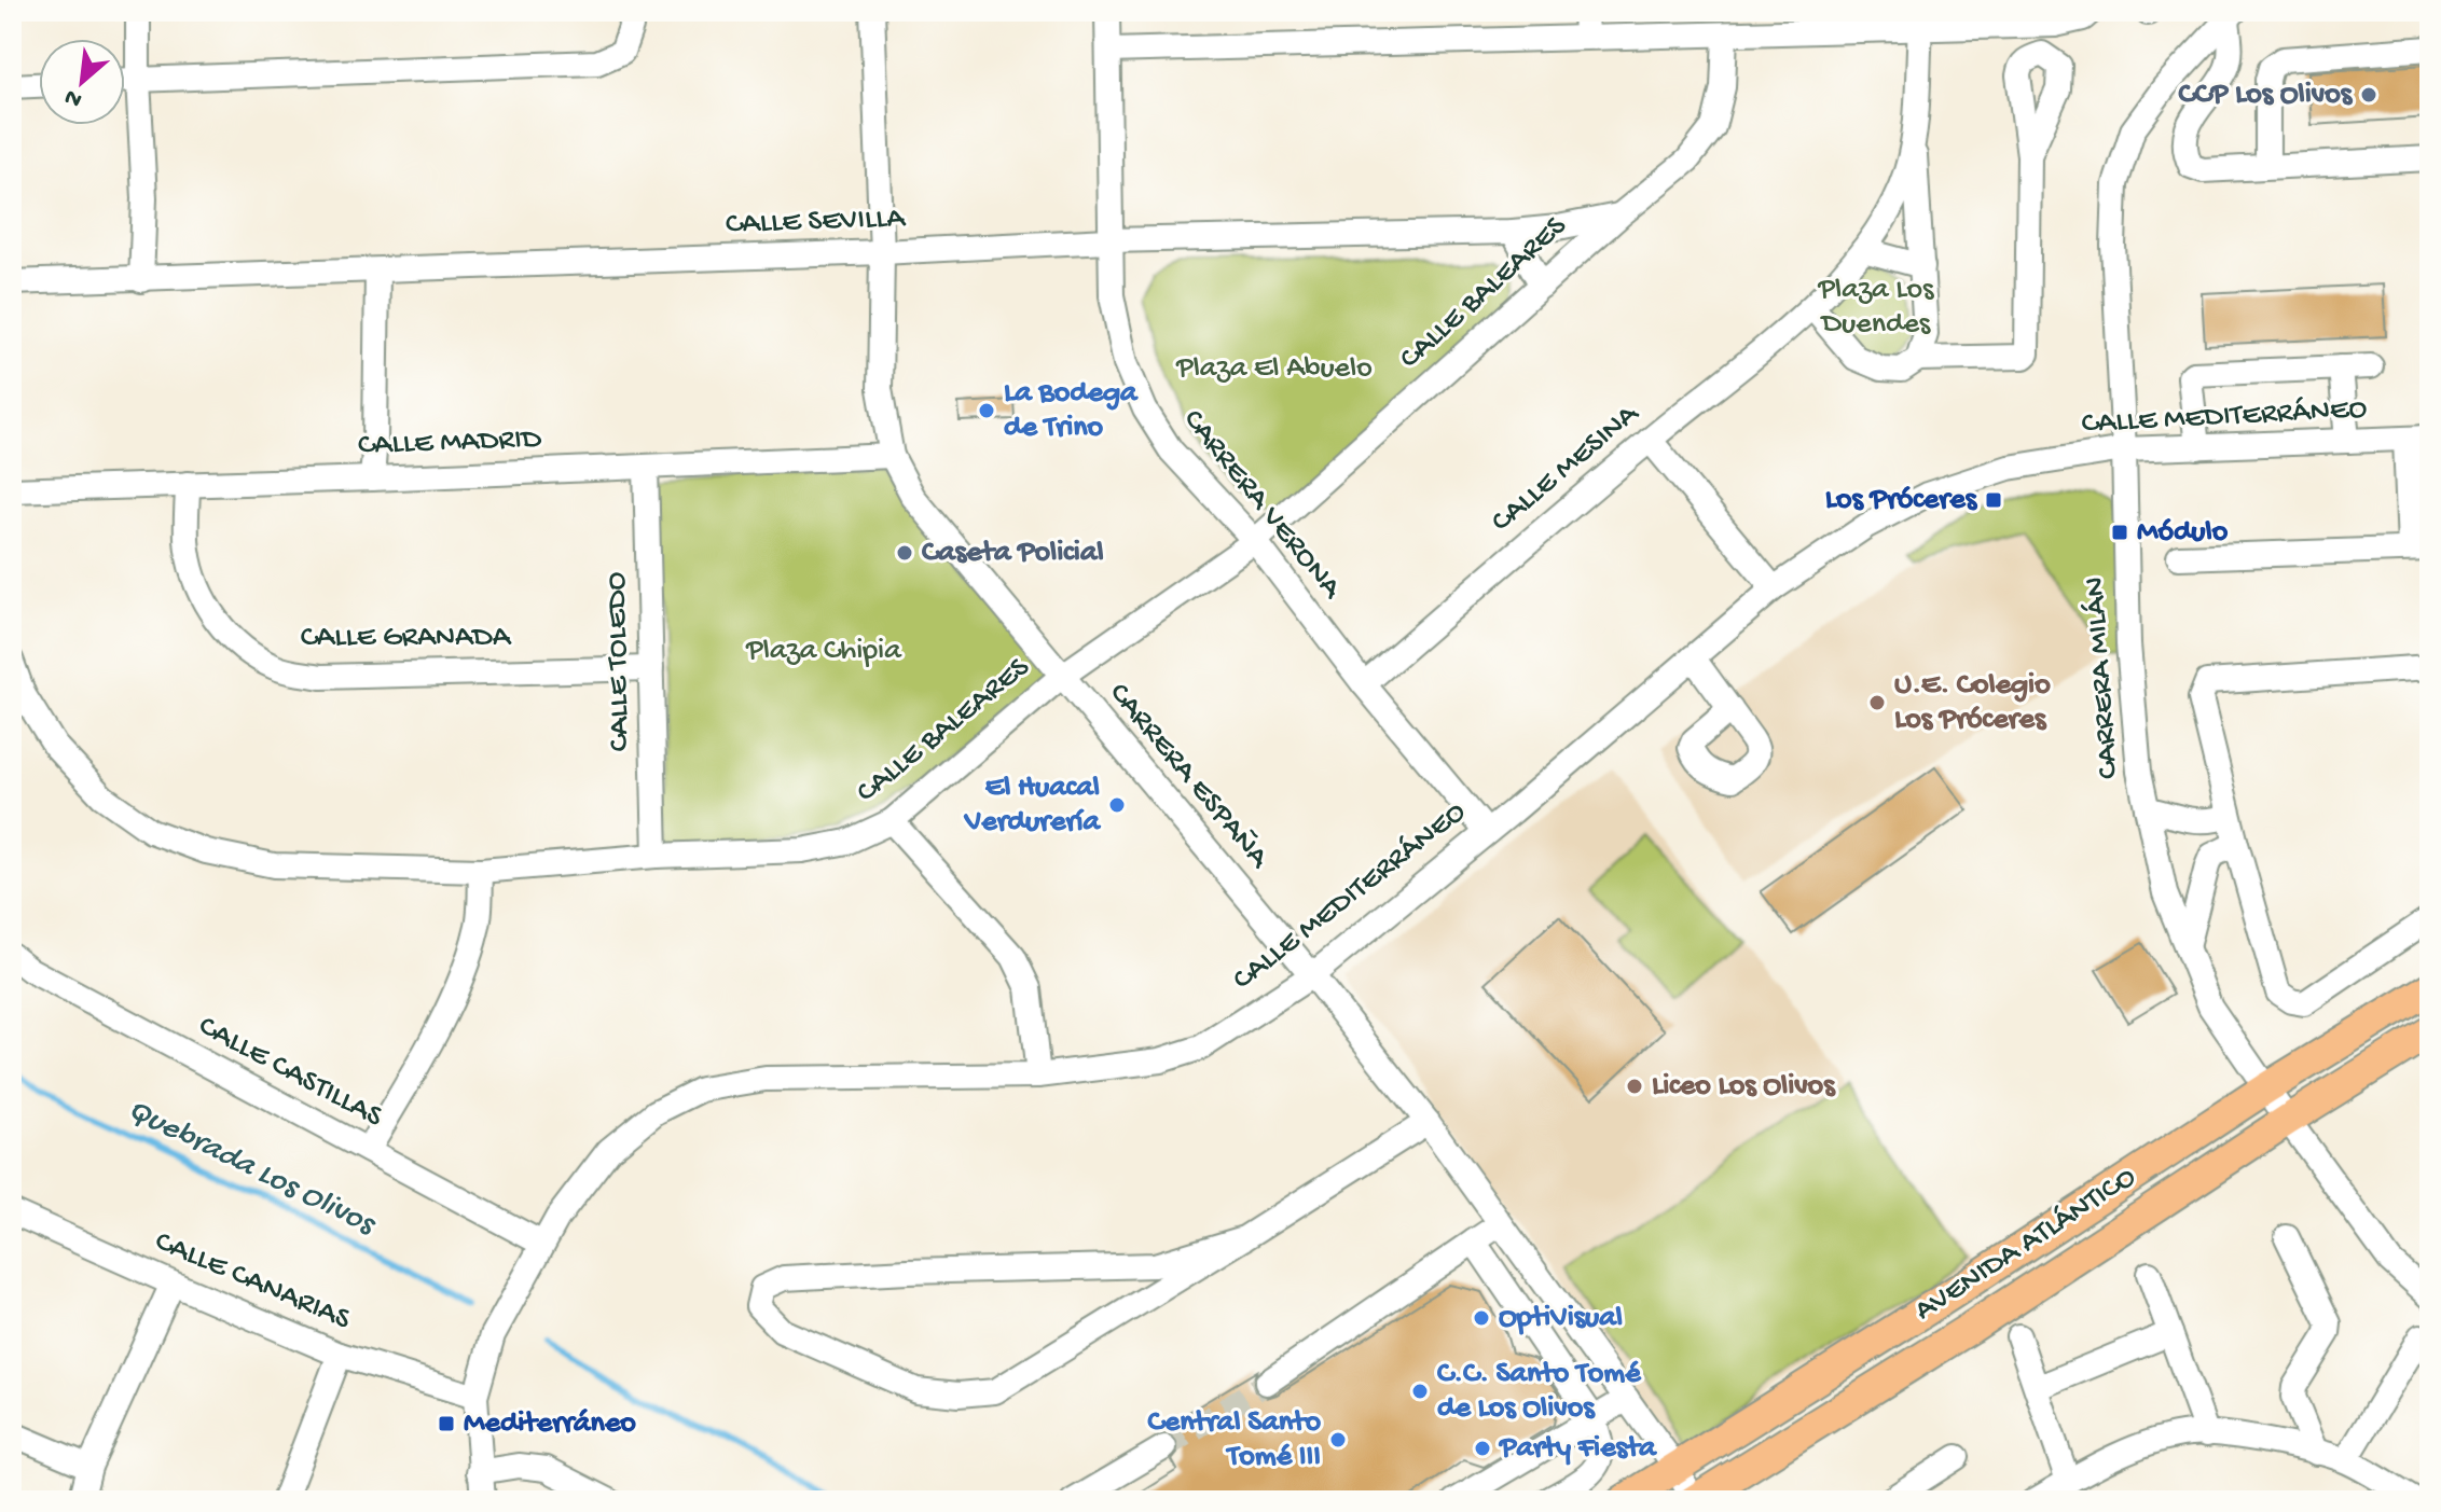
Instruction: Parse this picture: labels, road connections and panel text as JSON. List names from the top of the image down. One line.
{"streets":{"main road":["AVENIDA ATLÁNTICO"],"street":["CALLE SEVILLA","CALLE BALEARES","CALLE MEDITERRÁNEO","CALLE MADRID","CALLE MESINA","CARRERA VERONA","CALLE GRANADA","CALLE TOLEDO","CARRERA MILÁN","CARRERA ESPAÑA","CALLE CASTILLAS","CALLE CANARIAS"]},"crossings":[["CALLE SEVILLA","CALLE BALEARES"],["CALLE SEVILLA","CARRERA VERONA"],["CALLE SEVILLA","CARRERA ESPAÑA"],["CALLE BALEARES","CARRERA VERONA"],["CALLE BALEARES","CALLE TOLEDO"],["CALLE BALEARES","CARRERA ESPAÑA"],["CALLE MEDITERRÁNEO","CARRERA VERONA"],["CALLE MEDITERRÁNEO","CARRERA MILÁN"],["CALLE MEDITERRÁNEO","CARRERA ESPAÑA"],["CALLE MEDITERRÁNEO","CALLE CASTILLAS"],["CALLE MEDITERRÁNEO","CALLE CANARIAS"],["CALLE MADRID","CALLE GRANADA"],["CALLE MADRID","CALLE TOLEDO"],["CALLE MADRID","CARRERA ESPAÑA"],["CALLE MESINA","CARRERA VERONA"],["CALLE GRANADA","CALLE TOLEDO"],["CARRERA MILÁN","AVENIDA ATLÁNTICO"],["CARRERA ESPAÑA","AVENIDA ATLÁNTICO"]],"water":["Quebrada Los Olivos"],"parks":["Plaza Los Duendes","Plaza El Abuelo","Plaza Chipia"],"places":{"other":["CCP Los Olivos","La Bodega de Trino","Caseta Policial","U.E. Colegio Los Próceres","El Huacal Verdurería","Liceo Los Olivos","OptiVisual","C.C. Santo Tomé de Los Olivos","Central Santo Tomé III","Party Fiesta"],"transit":["Los Próceres","Módulo","Mediterráneo"]},"north":"bottom left"}
